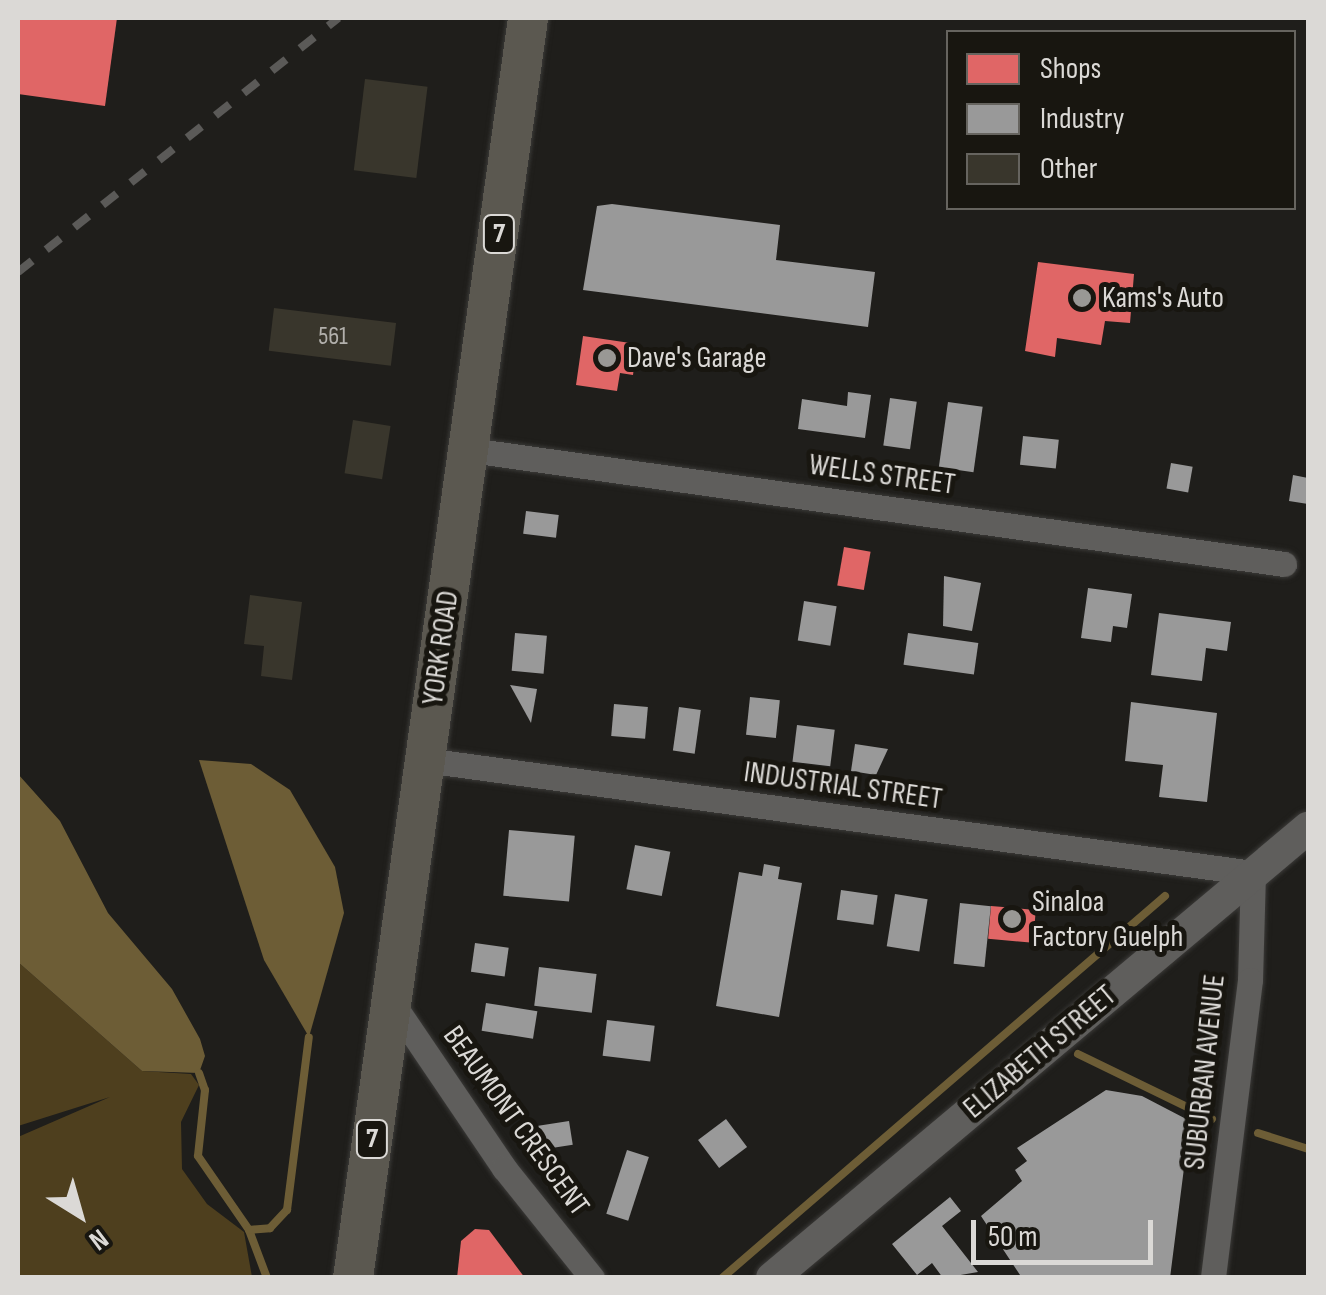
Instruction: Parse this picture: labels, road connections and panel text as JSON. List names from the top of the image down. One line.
{"streets":{"main road":["7","YORK ROAD"],"street":["WELLS STREET","INDUSTRIAL STREET","ELIZABETH STREET","SUBURBAN AVENUE","BEAUMONT CRESCENT"]},"crossings":[["WELLS STREET","YORK ROAD"],["YORK ROAD","INDUSTRIAL STREET"],["YORK ROAD","BEAUMONT CRESCENT"],["INDUSTRIAL STREET","ELIZABETH STREET"],["INDUSTRIAL STREET","SUBURBAN AVENUE"],["ELIZABETH STREET","SUBURBAN AVENUE"]],"places":["Kams's Auto","Dave's Garage","Sinaloa Factory Guelph"],"house_numbers":["561"],"legend":["Shops","Industry","Other"],"scale_bar":"50 m","north":"bottom right"}
